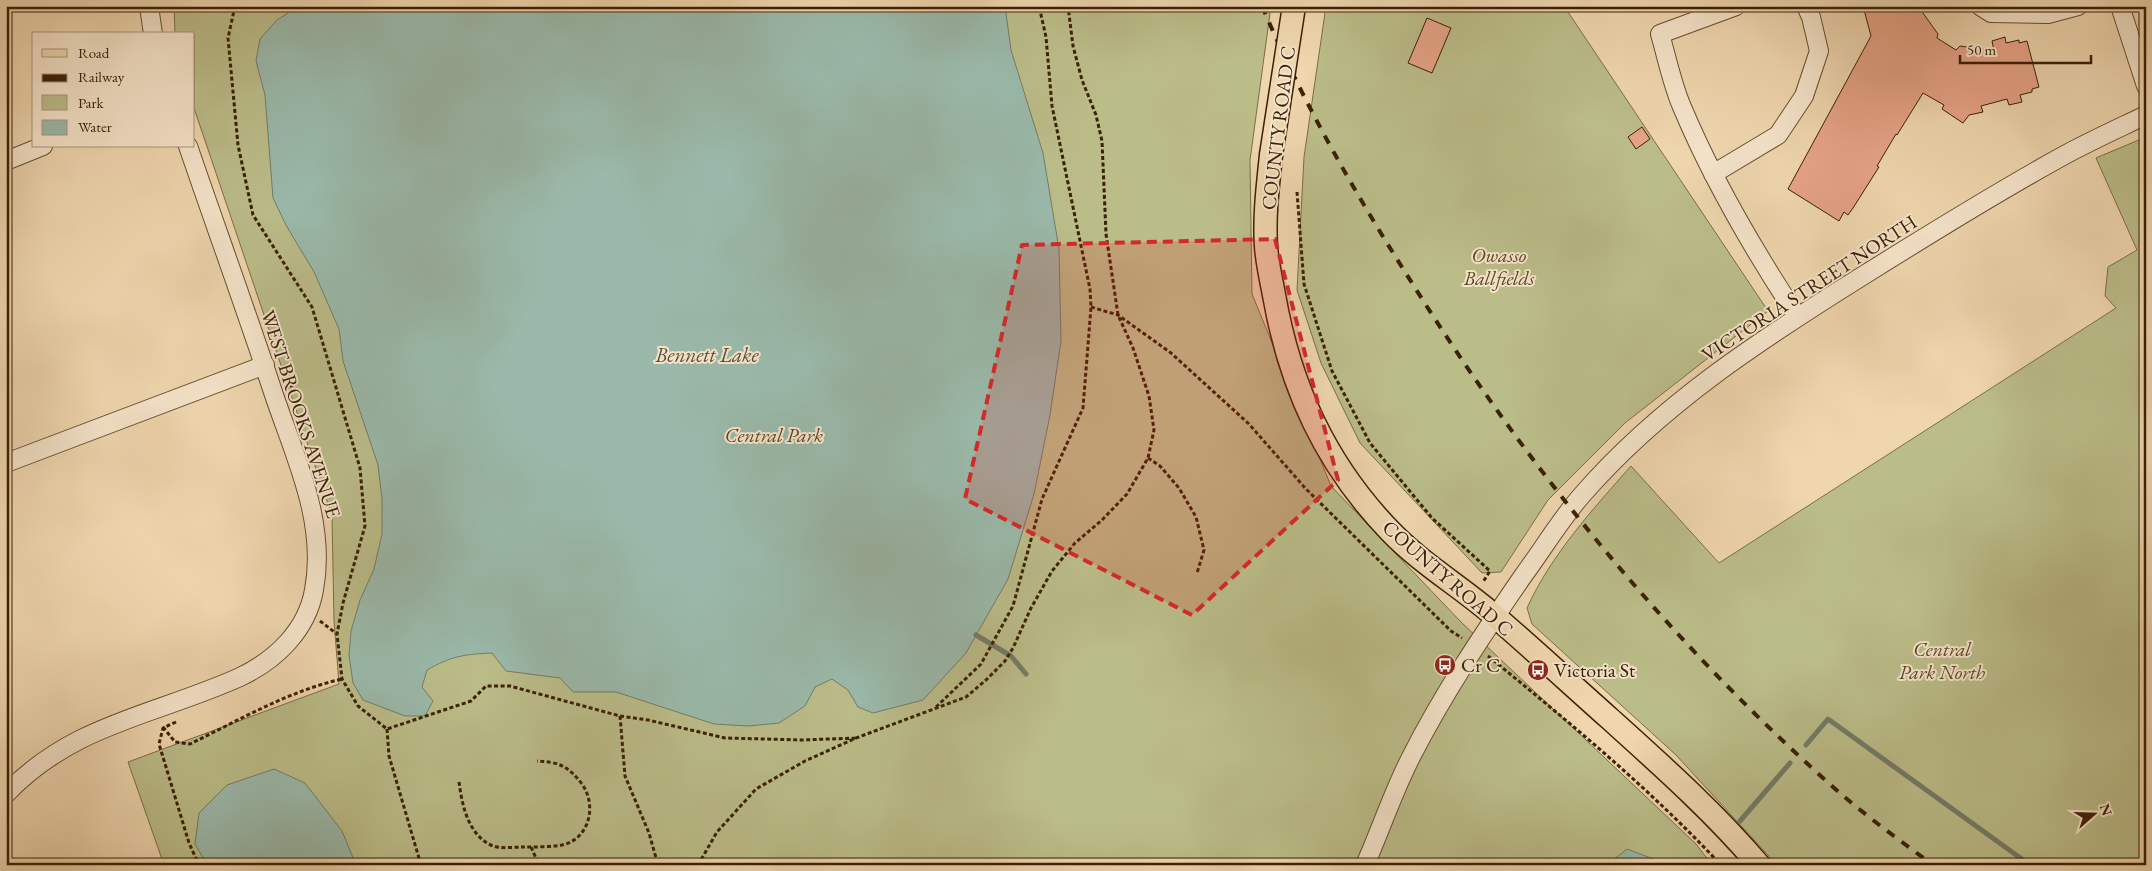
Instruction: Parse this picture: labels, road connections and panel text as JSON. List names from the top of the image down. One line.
{"streets":{"main road":["COUNTY ROAD C"],"street":["VICTORIA STREET NORTH","WEST BROOKS AVENUE"]},"crossings":[["COUNTY ROAD C","VICTORIA STREET NORTH"]],"water":["Bennett Lake"],"parks":["Owasso Ballfields","Central Park","Central Park North"],"places":{"bus stop":["Cr C","Victoria St"]},"legend":["Road","Railway","Park","Water"],"scale_bar":"50 m","north":"right"}
